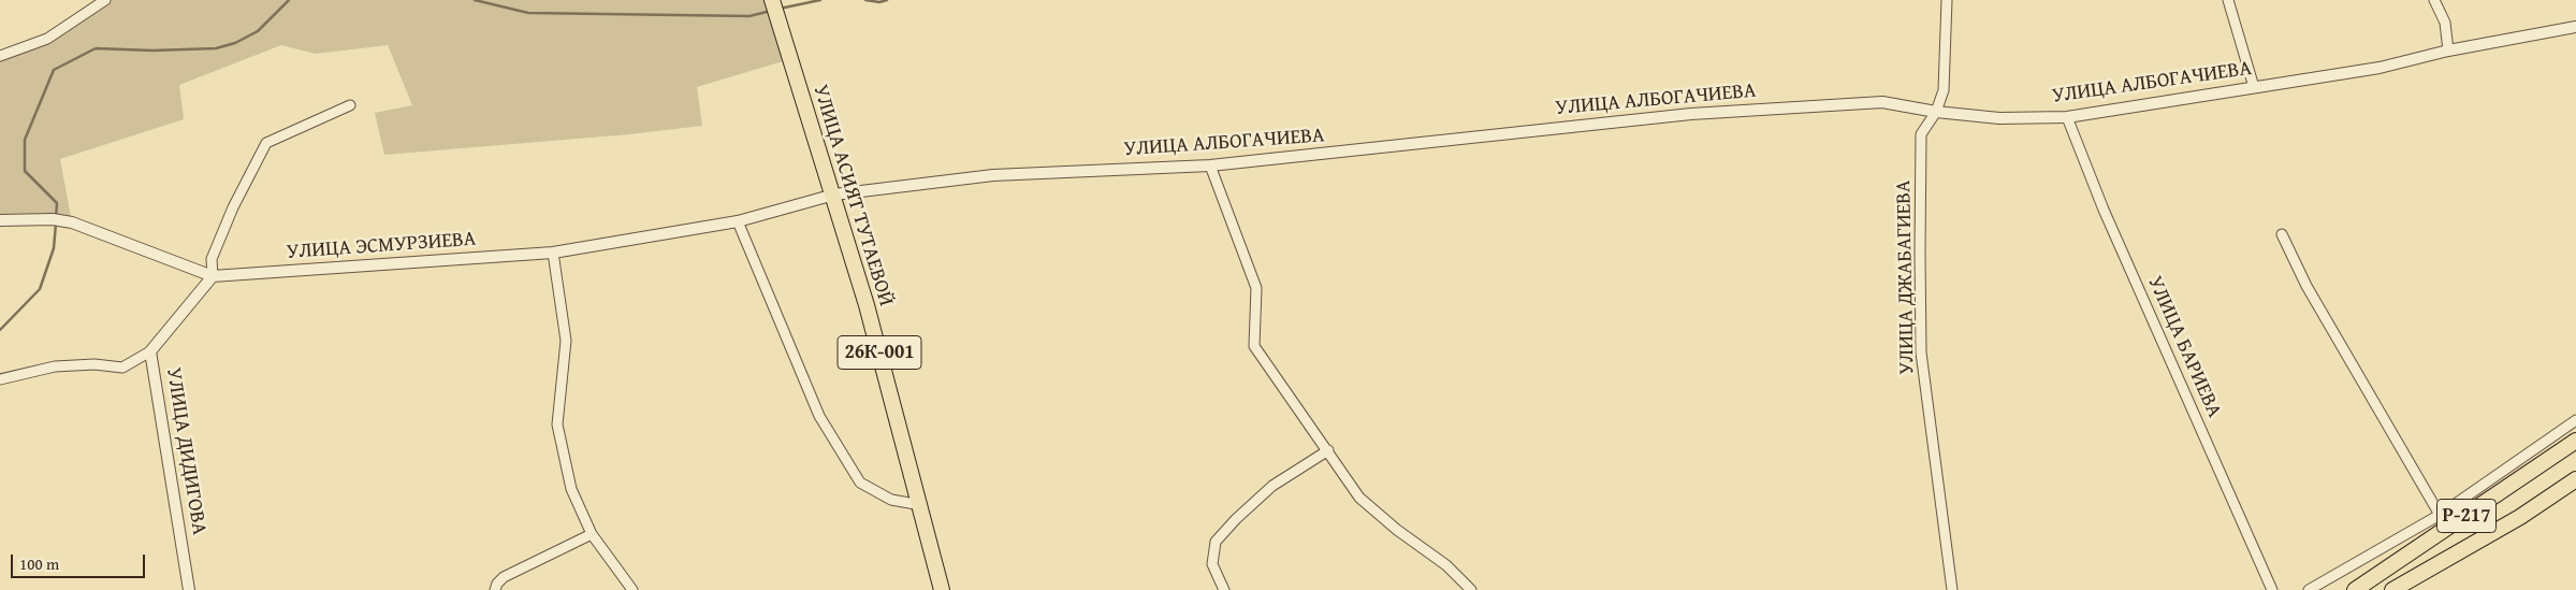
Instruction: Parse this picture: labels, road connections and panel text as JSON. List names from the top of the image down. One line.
{"streets":{"main road":["УЛИЦА АСИЯТ ТУТАЕВОЙ","26К-001","Р-217"],"street":["УЛИЦА АЛБОГАЧИЕВА","УЛИЦА ЭСМУРЗИЕВА","УЛИЦА ДЖАБАГИЕВА","УЛИЦА БАРИЕВА","УЛИЦА ДИДИГОВА"]},"crossings":[["УЛИЦА АЛБОГАЧИЕВА","УЛИЦА АСИЯТ ТУТАЕВОЙ"],["УЛИЦА АЛБОГАЧИЕВА","УЛИЦА ЭСМУРЗИЕВА"],["УЛИЦА АЛБОГАЧИЕВА","УЛИЦА ДЖАБАГИЕВА"],["УЛИЦА АЛБОГАЧИЕВА","УЛИЦА БАРИЕВА"],["УЛИЦА ЭСМУРЗИЕВА","УЛИЦА ДИДИГОВА"]],"scale_bar":"100 m"}
